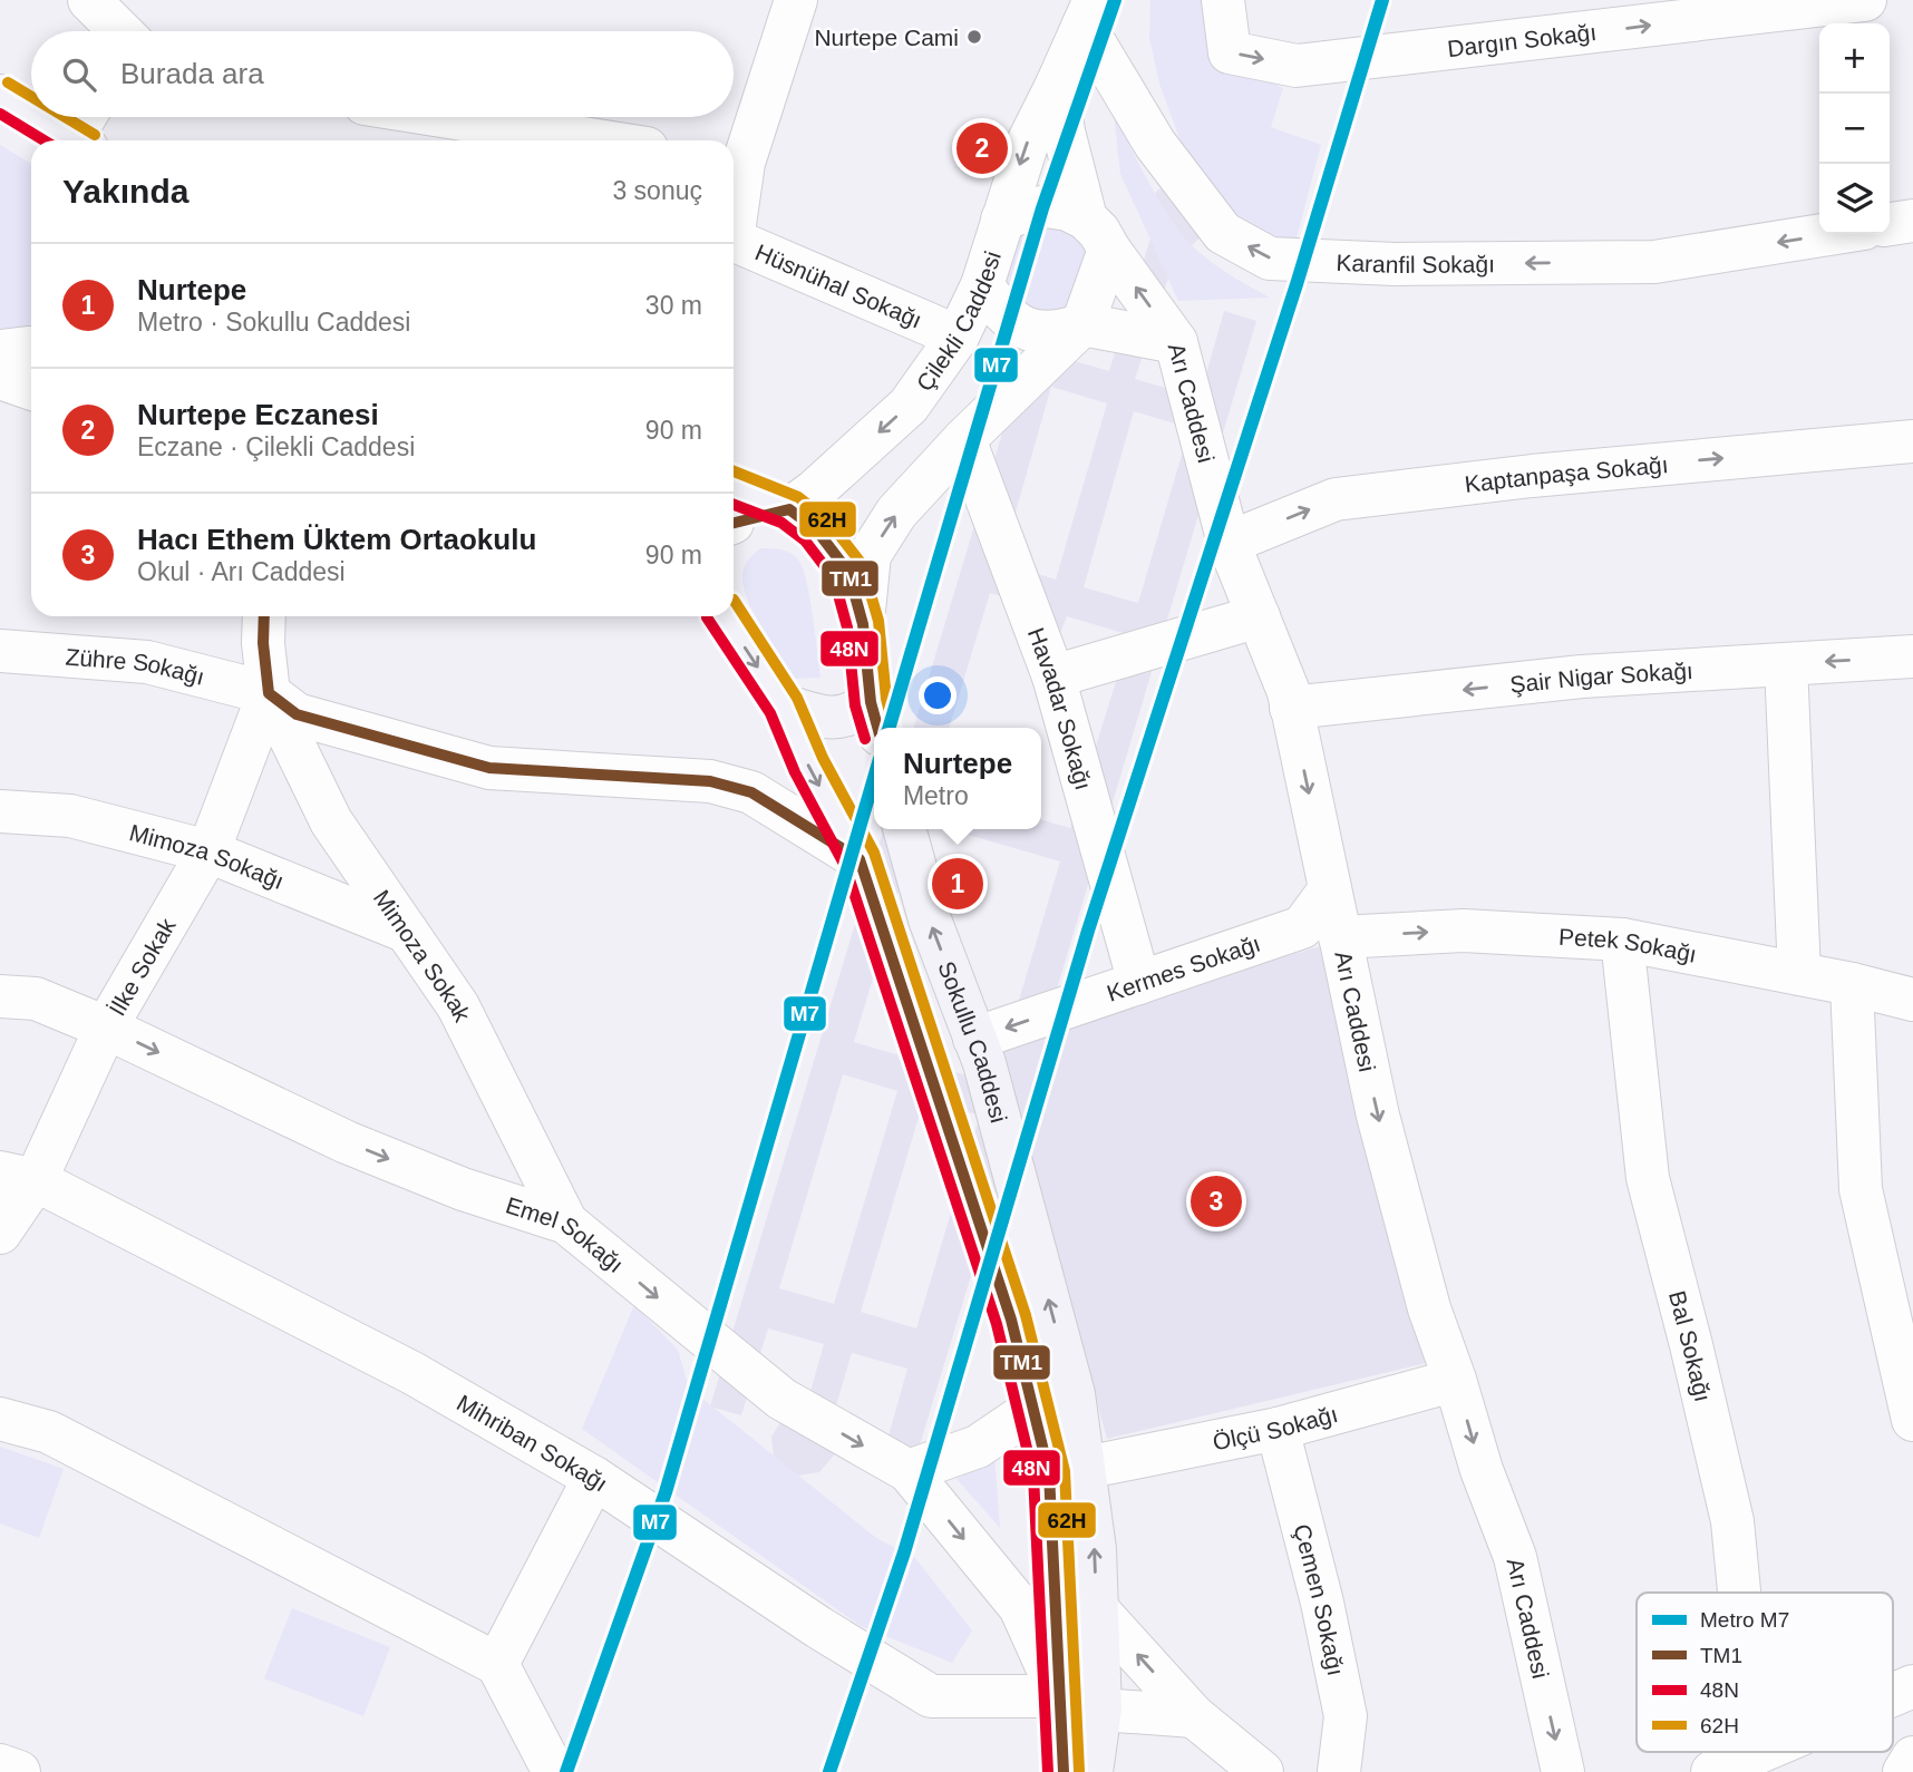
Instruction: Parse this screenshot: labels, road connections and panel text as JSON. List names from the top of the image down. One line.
{"streets":{"main road":["Sokullu Caddesi"],"street":["Dargın Sokağı","Karanfil Sokağı","Hüsnühal Sokağı","Çilekli Caddesi","Arı Caddesi","Kaptanpaşa Sokağı","Zühre Sokağı","Şair Nigar Sokağı","Havadar Sokağı","Mimoza Sokağı","Petek Sokağı","Mimoza Sokak","İlke Sokak","Kermes Sokağı","Emel Sokağı","Bal Sokağı","Ölçü Sokağı","Mihriban Sokağı","Çemen Sokağı"]},"crossings":[["Karanfil Sokağı","Çilekli Caddesi"],["Hüsnühal Sokağı","Çilekli Caddesi"],["Çilekli Caddesi","Arı Caddesi"],["Arı Caddesi","Kaptanpaşa Sokağı"],["Arı Caddesi","Şair Nigar Sokağı"],["Arı Caddesi","Petek Sokağı"],["Arı Caddesi","Kermes Sokağı"],["Zühre Sokağı","Mimoza Sokak"],["Zühre Sokağı","İlke Sokak"],["Havadar Sokağı","Kermes Sokağı"],["Mimoza Sokağı","Mimoza Sokak"],["Mimoza Sokağı","İlke Sokak"],["Petek Sokağı","Bal Sokağı"],["Mimoza Sokak","İlke Sokak"],["Mimoza Sokak","Emel Sokağı"],["İlke Sokak","Emel Sokağı"],["İlke Sokak","Mihriban Sokağı"],["Kermes Sokağı","Sokullu Caddesi"],["Sokullu Caddesi","Mihriban Sokağı"],["Ölçü Sokağı","Çemen Sokağı"]],"one_way":["Dargın Sokağı","Karanfil Sokağı","Arı Caddesi","Kaptanpaşa Sokağı","Şair Nigar Sokağı","Petek Sokağı","Kermes Sokağı","Emel Sokağı"],"places":["Nurtepe Cami"],"lines":["metro line M7","transit line 62H","transit line 48N","transit line TM1"],"legend":["Metro M7","TM1","48N","62H"],"page":{"map_buttons":["+","−"],"search":"Burada ara","pins":["2","1","3"],"heading":["Yakında","3 sonuç"],"list":[{"mark":"1","name":"Nurtepe","note":"Metro · Sokullu Caddesi","value":"30 m"},{"mark":"2","name":"Nurtepe Eczanesi","note":"Eczane · Çilekli Caddesi","value":"90 m"},{"mark":"3","name":"Hacı Ethem Üktem Ortaokulu","note":"Okul · Arı Caddesi","value":"90 m"}],"popup":["Nurtepe","Metro"]}}
